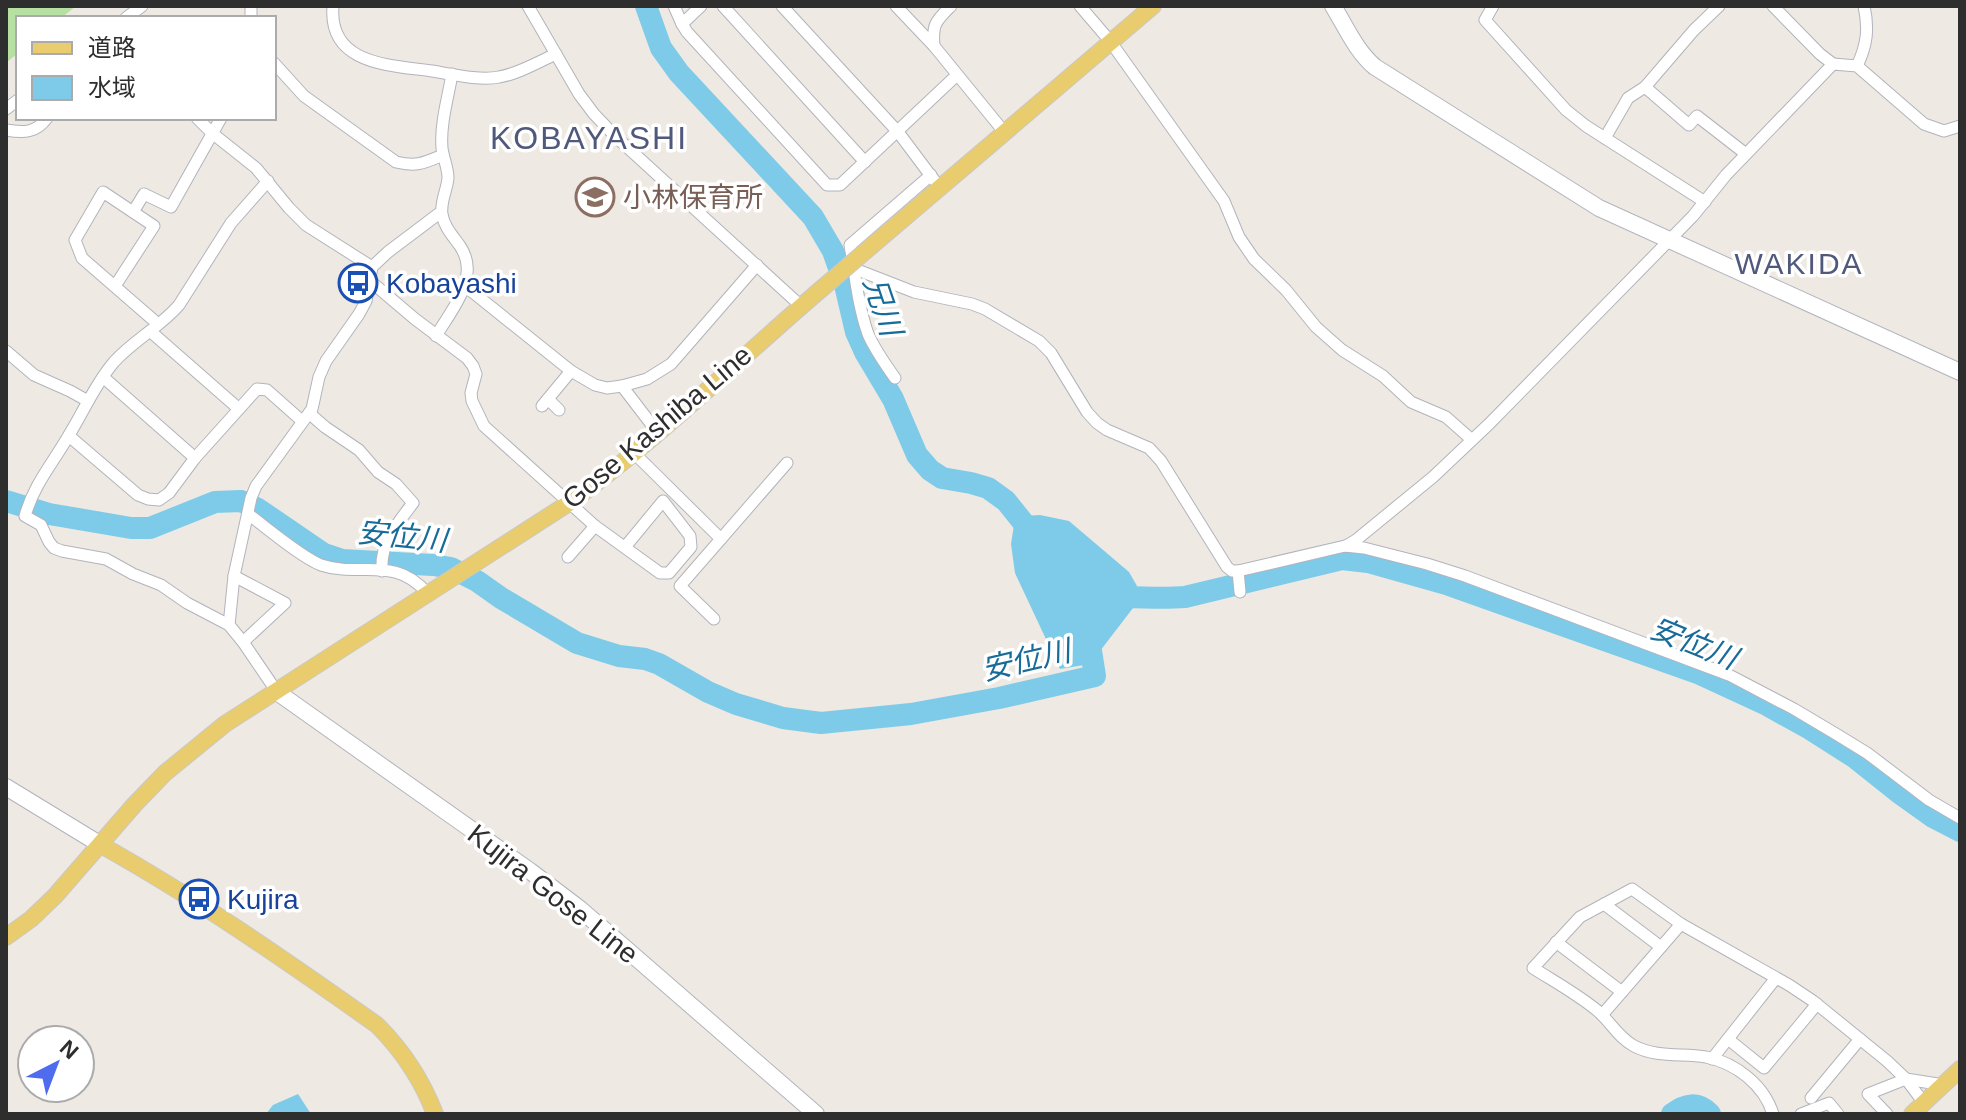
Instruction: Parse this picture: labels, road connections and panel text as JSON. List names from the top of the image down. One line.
{"streets":{"main road":["Gose Kashiba Line","Kujira Gose Line"]},"crossings":[["Gose Kashiba Line","Kujira Gose Line"]],"districts":["KOBAYASHI","WAKIDA"],"water":["兄川","安位川"],"places":{"school or university":["小林保育所"],"bus stop":["Kobayashi","Kujira"]},"legend":["道路","水域"],"north":"top right"}
